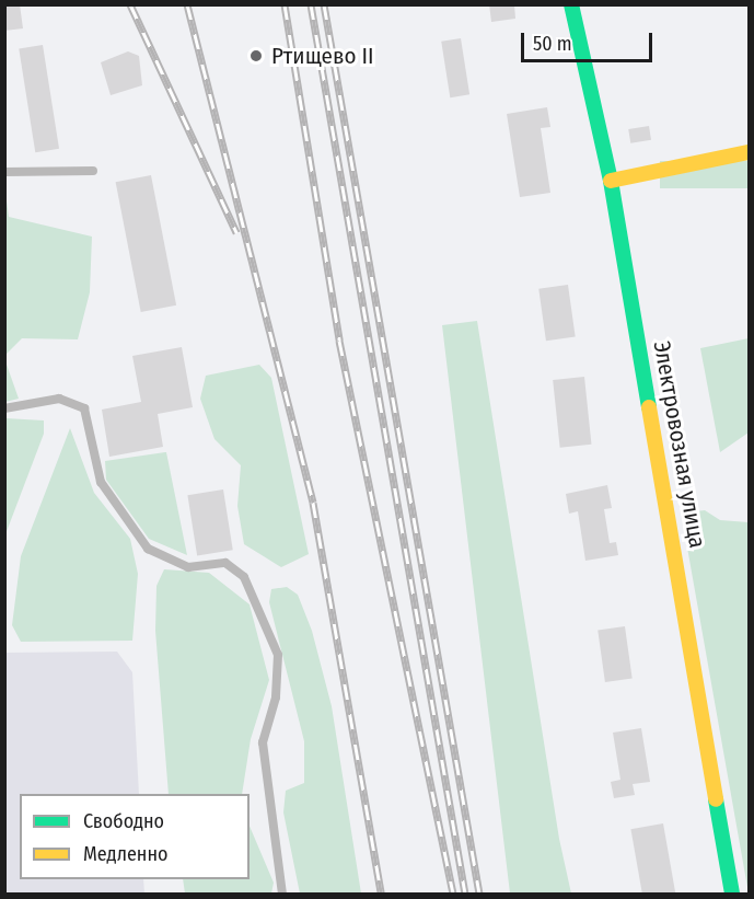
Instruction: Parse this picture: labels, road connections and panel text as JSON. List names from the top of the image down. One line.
{"streets":{"street":["Электровозная улица"]},"places":["Ртищево II"],"legend":["Свободно","Медленно"],"scale_bar":"50 m"}
